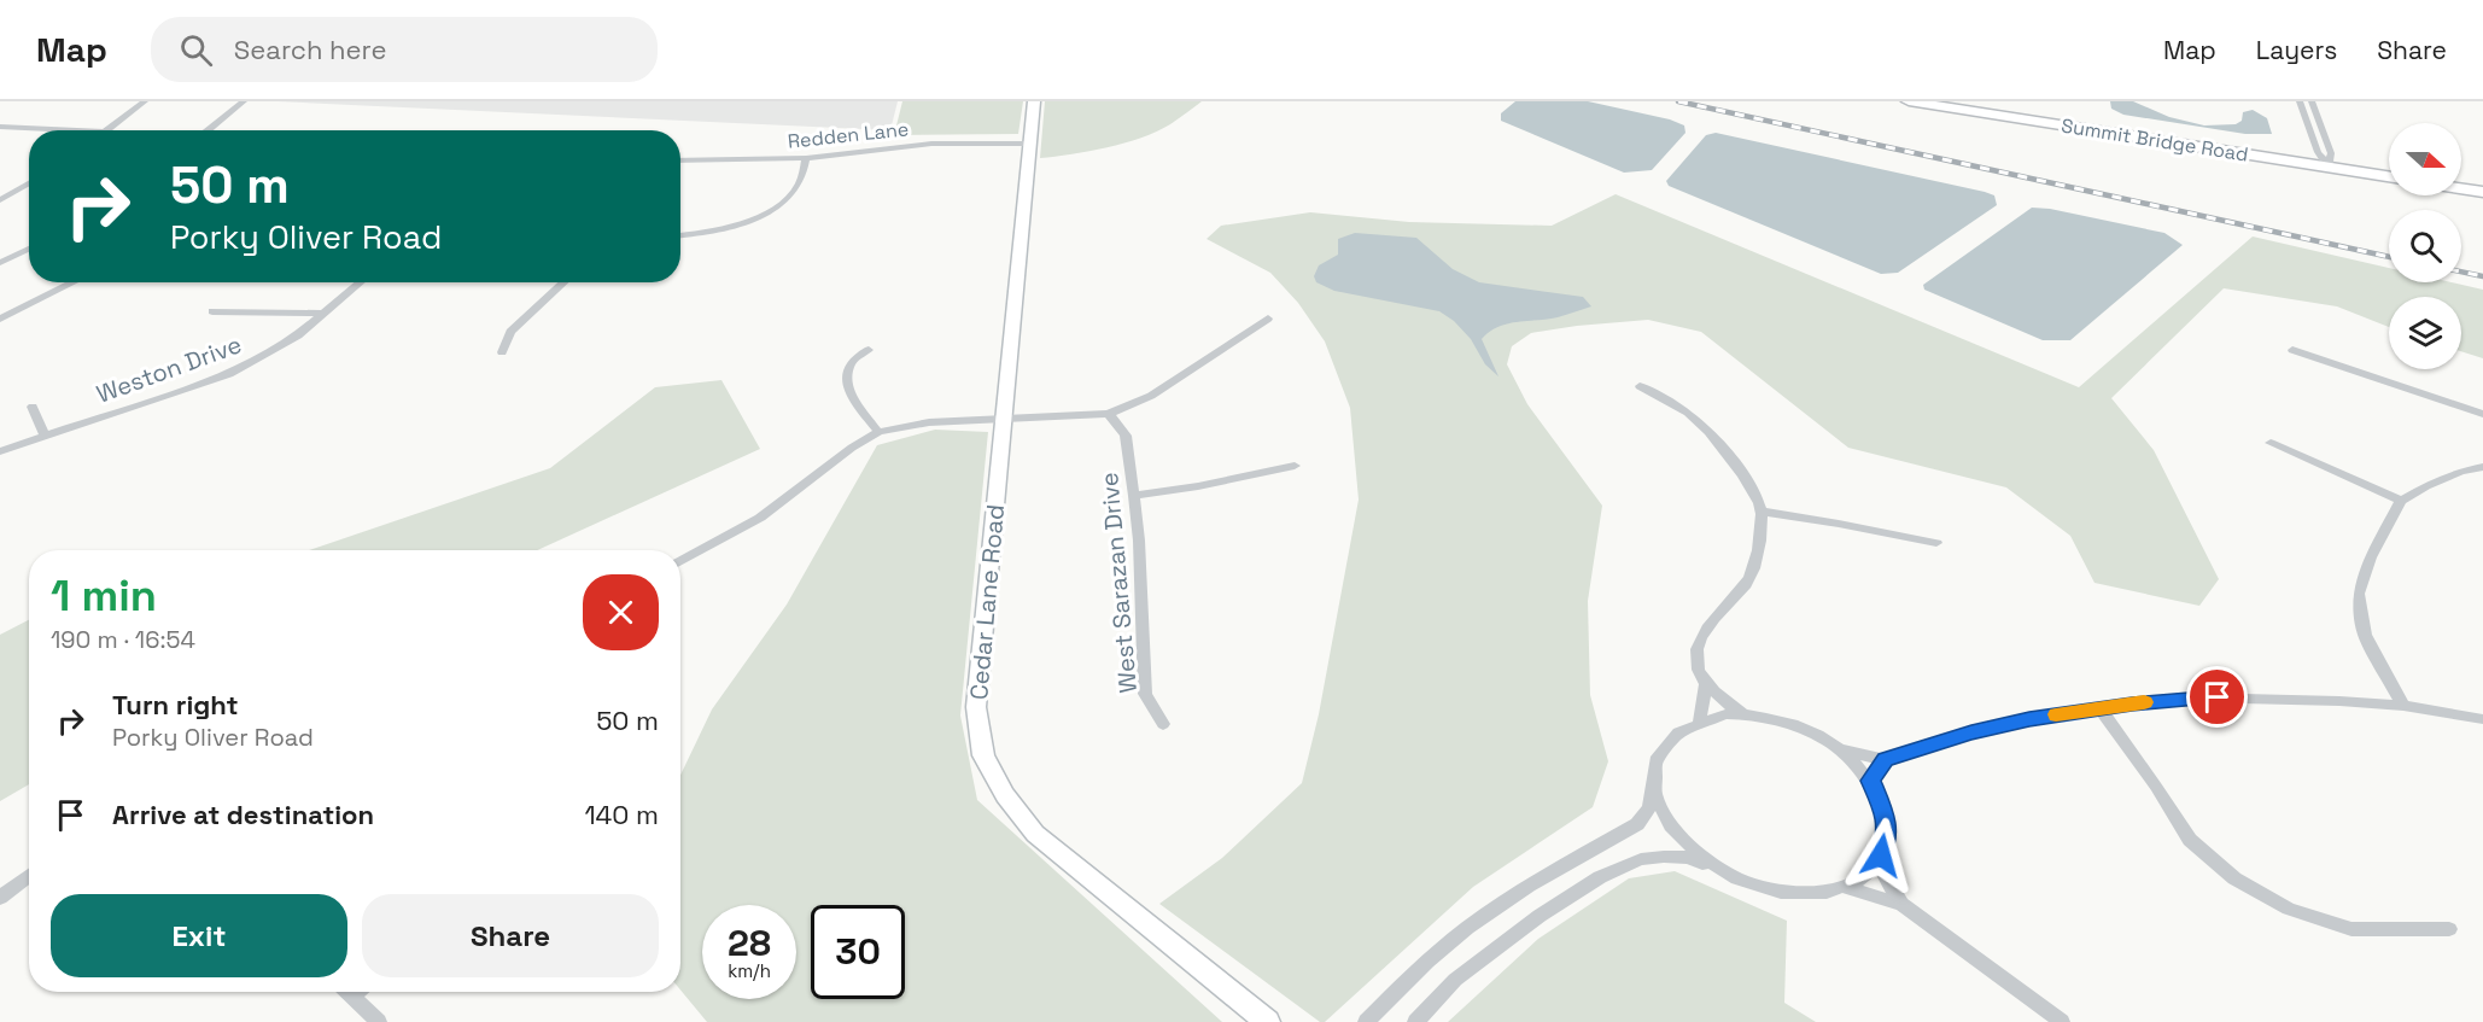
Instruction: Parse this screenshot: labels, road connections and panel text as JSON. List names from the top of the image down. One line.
{"streets":{"main road":["Summit Bridge Road"],"street":["Redden Lane","Weston Drive","West Sarazan Drive","Cedar Lane Road"]},"crossings":[["Redden Lane","Cedar Lane Road"]],"north":"right","page":{"header":"Map","search":"Search here","nav":["Map","Layers","Share"],"turn":["50 m","Porky Oliver Road"],"heading":["1 min","190 m · 16:54"],"list":[{"name":"Turn right","note":"Porky Oliver Road","value":"50 m"},{"name":"Arrive at destination","value":"140 m"}],"buttons":["Exit","Share"],"speed":"28 km/h","limit":"30"}}
